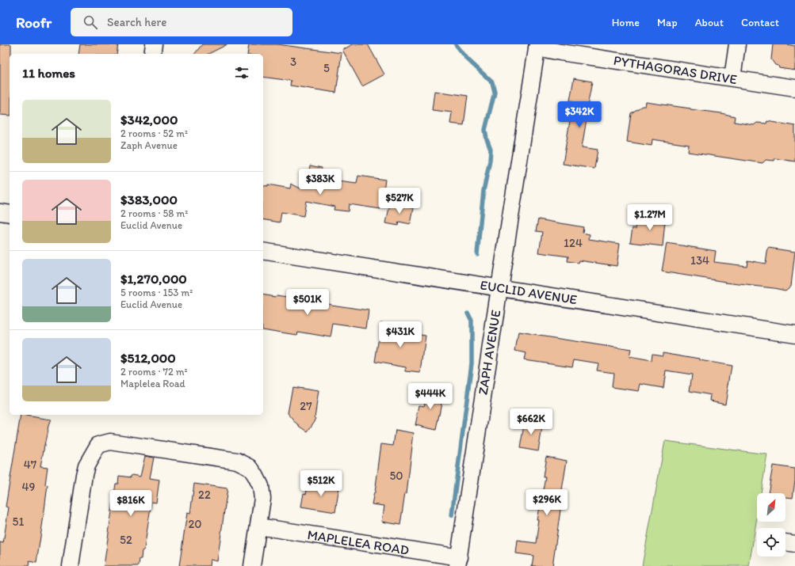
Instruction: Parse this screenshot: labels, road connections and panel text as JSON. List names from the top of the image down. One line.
{"streets":{"street":["PYTHAGORAS DRIVE","EUCLID AVENUE","ZAPH AVENUE","MAPLELEA ROAD"]},"crossings":[["PYTHAGORAS DRIVE","ZAPH AVENUE"],["EUCLID AVENUE","ZAPH AVENUE"],["ZAPH AVENUE","MAPLELEA ROAD"]],"house_numbers":["3","5","124","134","27","47","50","49","22","51","20","52"],"north":"top right","page":{"header":"Roofr","search":"Search here","nav":["Home","Map","About","Contact"],"heading":"11 homes","list":[{"name":"$342,000","note":"2 rooms · 52 m² · Zaph Avenue"},{"name":"$383,000","note":"2 rooms · 58 m² · Euclid Avenue"},{"name":"$1,270,000","note":"5 rooms · 153 m² · Euclid Avenue"},{"name":"$512,000","note":"2 rooms · 72 m² · Maplelea Road"}],"price":["$342K","$383K","$527K","$1.27M","$501K","$431K","$444K","$662K","$512K","$296K","$816K"]}}
